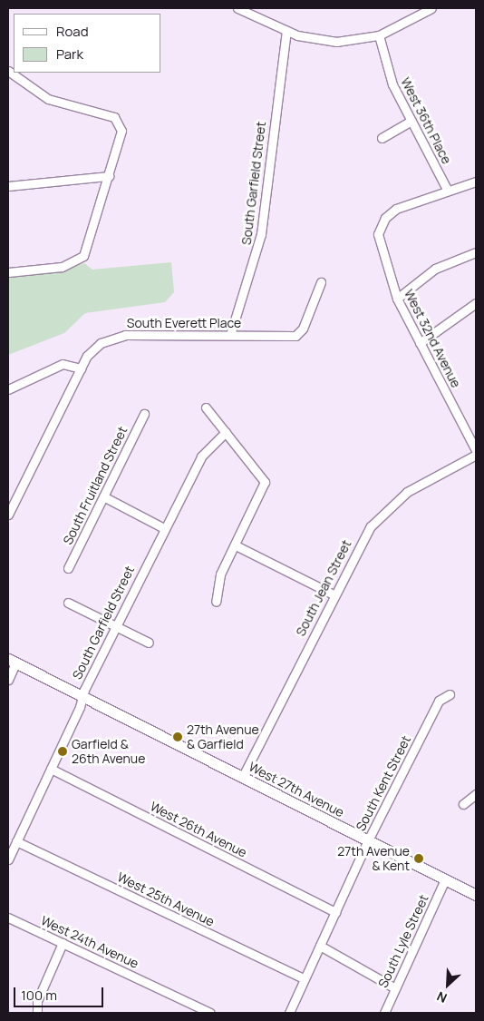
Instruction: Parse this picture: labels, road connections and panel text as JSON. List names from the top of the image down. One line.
{"streets":{"main road":["West 27th Avenue"],"street":["West 36th Place","South Garfield Street","South Everett Place","West 32nd Avenue","South Fruitland Street","South Jean Street","South Kent Street","West 26th Avenue","West 25th Avenue","South Lyle Street","West 24th Avenue"]},"crossings":[["West 36th Place","West 32nd Avenue"],["South Garfield Street","South Everett Place"],["South Garfield Street","West 27th Avenue"],["South Garfield Street","West 26th Avenue"],["South Garfield Street","West 25th Avenue"],["South Jean Street","West 27th Avenue"],["South Kent Street","West 27th Avenue"],["South Kent Street","West 26th Avenue"],["South Kent Street","West 25th Avenue"],["West 27th Avenue","South Lyle Street"]],"places":["27th Avenue & Garfield","Garfield & 26th Avenue","27th Avenue & Kent"],"legend":["Road","Park"],"scale_bar":"100 m","north":"bottom left"}
